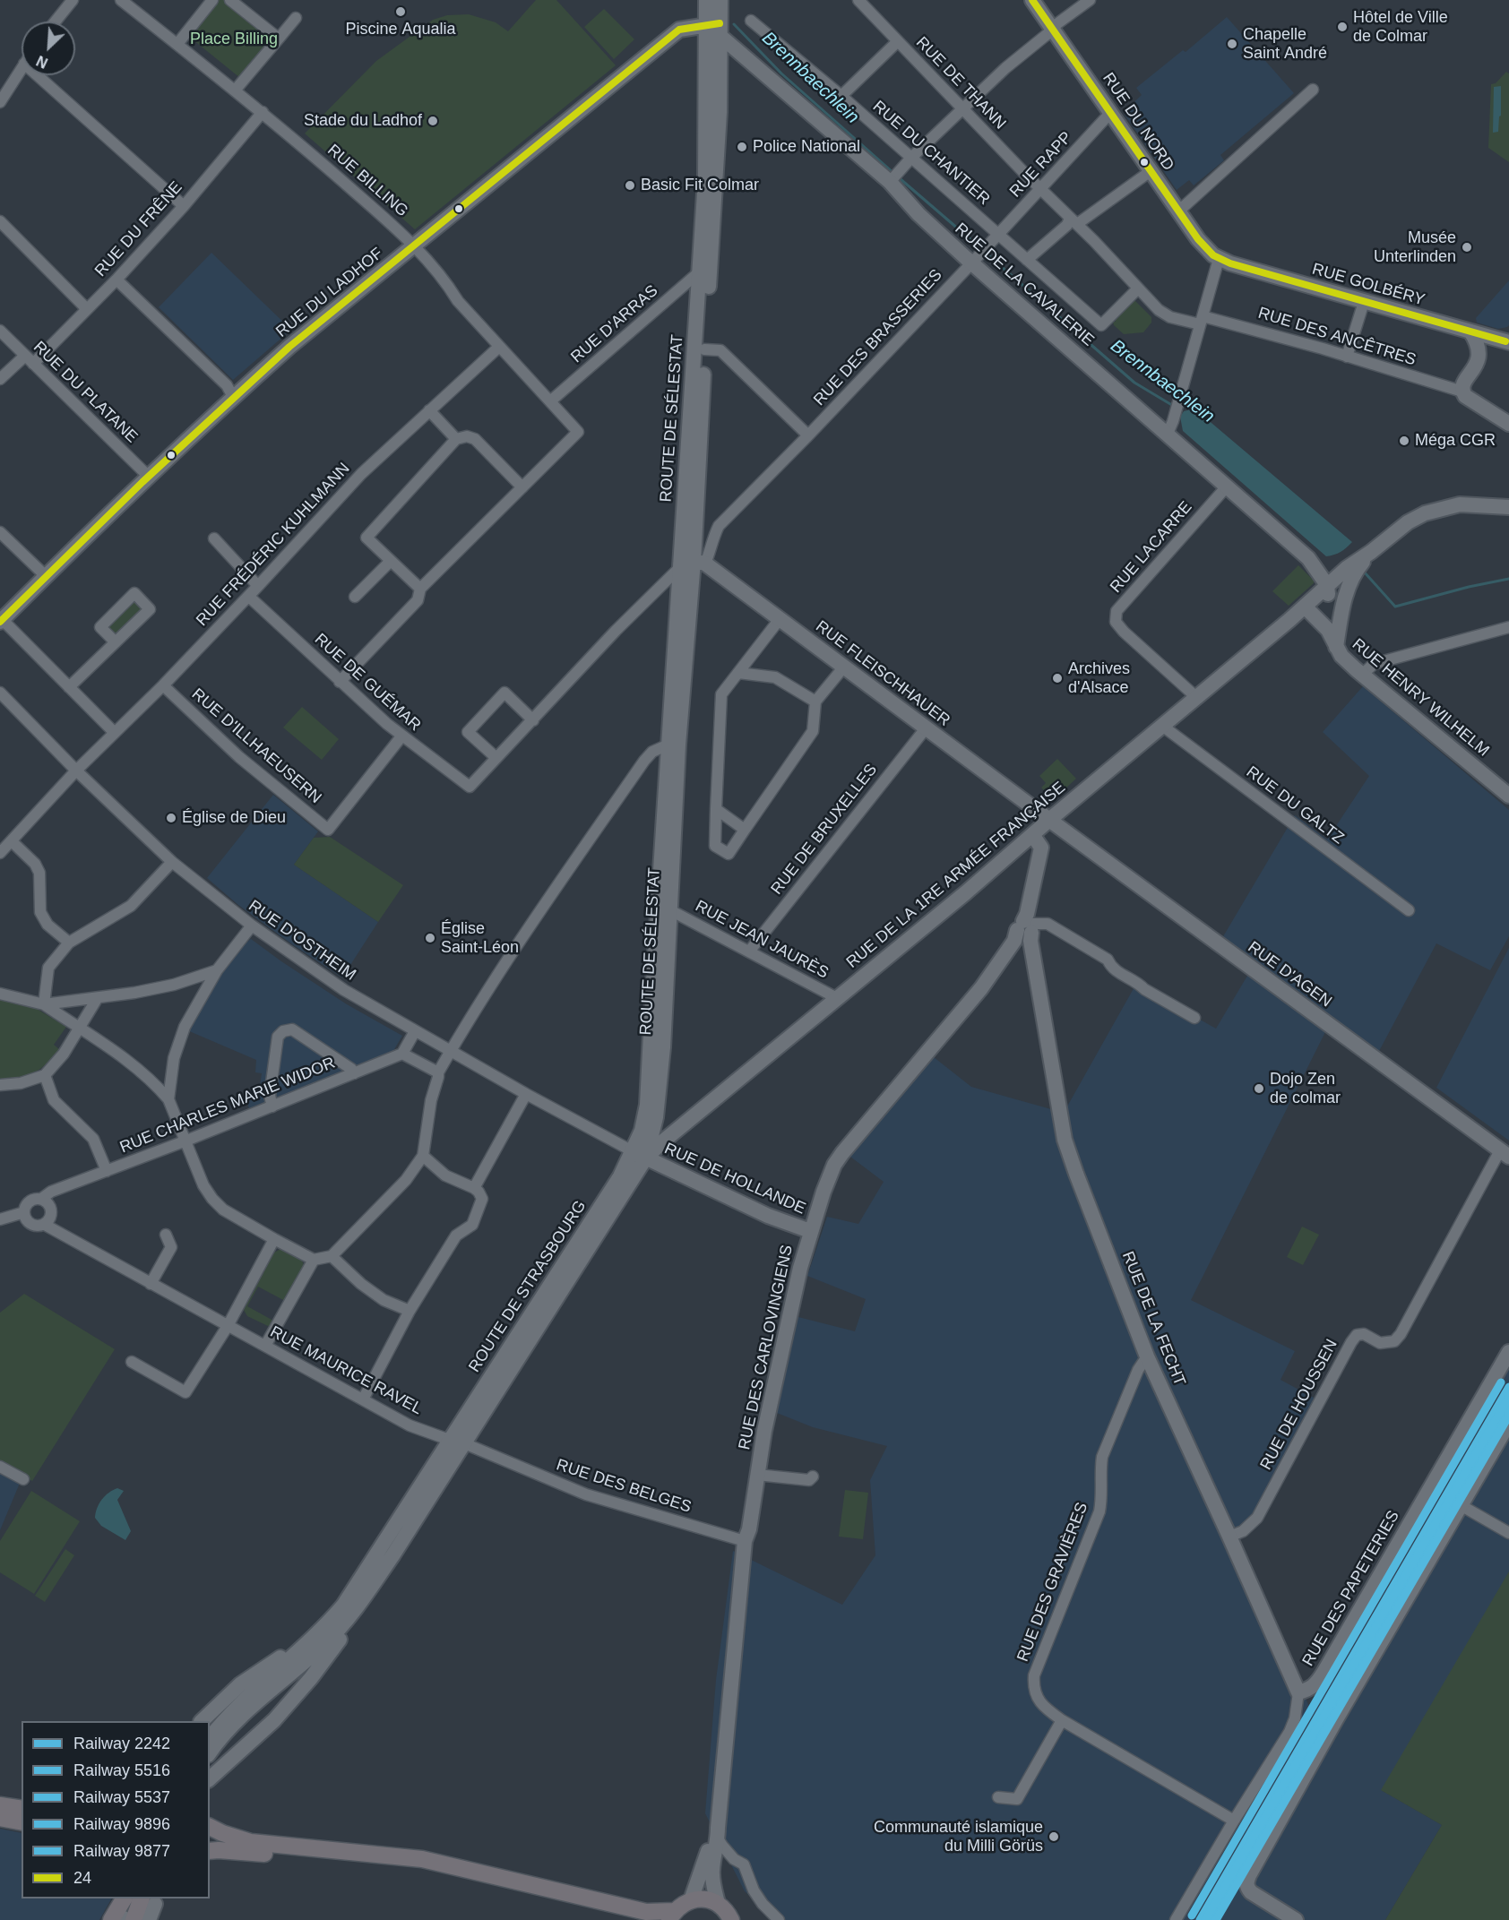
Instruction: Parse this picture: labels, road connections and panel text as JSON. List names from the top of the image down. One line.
{"streets":{"main road":["RUE DU NORD","RUE DE LA CAVALERIE","RUE GOLBÉRY","RUE DU LADHOF","ROUTE DE SÉLESTAT","RUE FLEISCHHAUER","RUE HENRY WILHELM","RUE DE LA 1RE ARMÉE FRANÇAISE","RUE D'AGEN","RUE DE HOLLANDE","ROUTE DE STRASBOURG","RUE DE LA FECHT","RUE DES CARLOVINGIENS","RUE DES PAPETERIES"],"street":["RUE DE THANN","RUE DU CHANTIER","RUE RAPP","RUE BILLING","RUE DU FRÊNE","RUE D'ARRAS","RUE DES ANCÊTRES","RUE DES BRASSERIES","RUE DU PLATANE","RUE FRÉDÉRIC KUHLMANN","RUE LACARRE","RUE DE GUÉMAR","RUE D'ILLHAEUSERN","RUE DU GALTZ","RUE DE BRUXELLES","RUE JEAN JAURÈS","RUE D'OSTHEIM","RUE CHARLES MARIE WIDOR","RUE MAURICE RAVEL","RUE DE HOUSSEN","RUE DES BELGES","RUE DES GRAVIÈRES"]},"crossings":[["RUE DE THANN","RUE DU CHANTIER"],["RUE DE THANN","RUE RAPP"],["RUE DE THANN","RUE DES ANCÊTRES"],["RUE DU NORD","RUE RAPP"],["RUE DU NORD","RUE GOLBÉRY"],["RUE DU CHANTIER","RUE RAPP"],["RUE DU CHANTIER","RUE DES ANCÊTRES"],["RUE RAPP","RUE DE LA CAVALERIE"],["RUE RAPP","RUE DES BRASSERIES"],["RUE BILLING","RUE DU FRÊNE"],["RUE BILLING","RUE DU LADHOF"],["RUE BILLING","RUE D'ARRAS"],["RUE BILLING","RUE FRÉDÉRIC KUHLMANN"],["RUE DU FRÊNE","RUE DU PLATANE"],["RUE DE LA CAVALERIE","RUE DU LADHOF"],["RUE DE LA CAVALERIE","RUE DES BRASSERIES"],["RUE DE LA CAVALERIE","ROUTE DE SÉLESTAT"],["RUE DE LA CAVALERIE","RUE LACARRE"],["RUE DU LADHOF","RUE DU PLATANE"],["RUE DU LADHOF","ROUTE DE SÉLESTAT"],["RUE D'ARRAS","ROUTE DE SÉLESTAT"],["RUE DES BRASSERIES","ROUTE DE SÉLESTAT"],["RUE DES BRASSERIES","RUE FLEISCHHAUER"],["ROUTE DE SÉLESTAT","RUE FLEISCHHAUER"],["ROUTE DE SÉLESTAT","RUE DE LA 1RE ARMÉE FRANÇAISE"],["ROUTE DE SÉLESTAT","RUE JEAN JAURÈS"],["ROUTE DE SÉLESTAT","RUE D'OSTHEIM"],["ROUTE DE SÉLESTAT","RUE DE HOLLANDE"],["ROUTE DE SÉLESTAT","ROUTE DE STRASBOURG"],["RUE FRÉDÉRIC KUHLMANN","RUE DE GUÉMAR"],["RUE FRÉDÉRIC KUHLMANN","RUE D'ILLHAEUSERN"],["RUE FRÉDÉRIC KUHLMANN","RUE D'OSTHEIM"],["RUE LACARRE","RUE DE LA 1RE ARMÉE FRANÇAISE"],["RUE FLEISCHHAUER","RUE DE BRUXELLES"],["RUE FLEISCHHAUER","RUE DE LA 1RE ARMÉE FRANÇAISE"],["RUE FLEISCHHAUER","RUE D'AGEN"],["RUE DE GUÉMAR","RUE D'ILLHAEUSERN"],["RUE DU GALTZ","RUE DE LA 1RE ARMÉE FRANÇAISE"],["RUE DE BRUXELLES","RUE JEAN JAURÈS"],["RUE DE LA 1RE ARMÉE FRANÇAISE","RUE JEAN JAURÈS"],["RUE DE LA 1RE ARMÉE FRANÇAISE","RUE D'OSTHEIM"],["RUE DE LA 1RE ARMÉE FRANÇAISE","RUE D'AGEN"],["RUE DE LA 1RE ARMÉE FRANÇAISE","RUE DE HOLLANDE"],["RUE DE LA 1RE ARMÉE FRANÇAISE","ROUTE DE STRASBOURG"],["RUE DE LA 1RE ARMÉE FRANÇAISE","RUE DE LA FECHT"],["RUE D'OSTHEIM","RUE DE HOLLANDE"],["RUE D'OSTHEIM","ROUTE DE STRASBOURG"],["RUE D'AGEN","RUE DE HOUSSEN"],["RUE CHARLES MARIE WIDOR","RUE MAURICE RAVEL"],["RUE DE HOLLANDE","ROUTE DE STRASBOURG"],["RUE DE HOLLANDE","RUE DES CARLOVINGIENS"],["ROUTE DE STRASBOURG","RUE MAURICE RAVEL"],["ROUTE DE STRASBOURG","RUE DES BELGES"],["RUE DE LA FECHT","RUE DES CARLOVINGIENS"],["RUE DE LA FECHT","RUE DE HOUSSEN"],["RUE DE LA FECHT","RUE DES GRAVIÈRES"],["RUE DE LA FECHT","RUE DES PAPETERIES"],["RUE DES CARLOVINGIENS","RUE DES BELGES"],["RUE MAURICE RAVEL","RUE DES BELGES"]],"water":["Brennbaechlein"],"parks":["Place Billing"],"places":["Piscine Aqualia","Hôtel de Ville de Colmar","Chapelle Saint André","Stade du Ladhof","Police National","Basic Fit Colmar","Musée Unterlinden","Méga CGR","Archives d'Alsace","Église de Dieu","Église Saint-Léon","Dojo Zen de colmar","Communauté islamique du Milli Görüs"],"lines":["transit line 24","rail line 9896","rail line 2242","rail line 5537","rail line 5516","rail line 9877"],"legend":["Railway 2242","Railway 5516","Railway 5537","Railway 9896","Railway 9877","24"],"north":"bottom left"}
